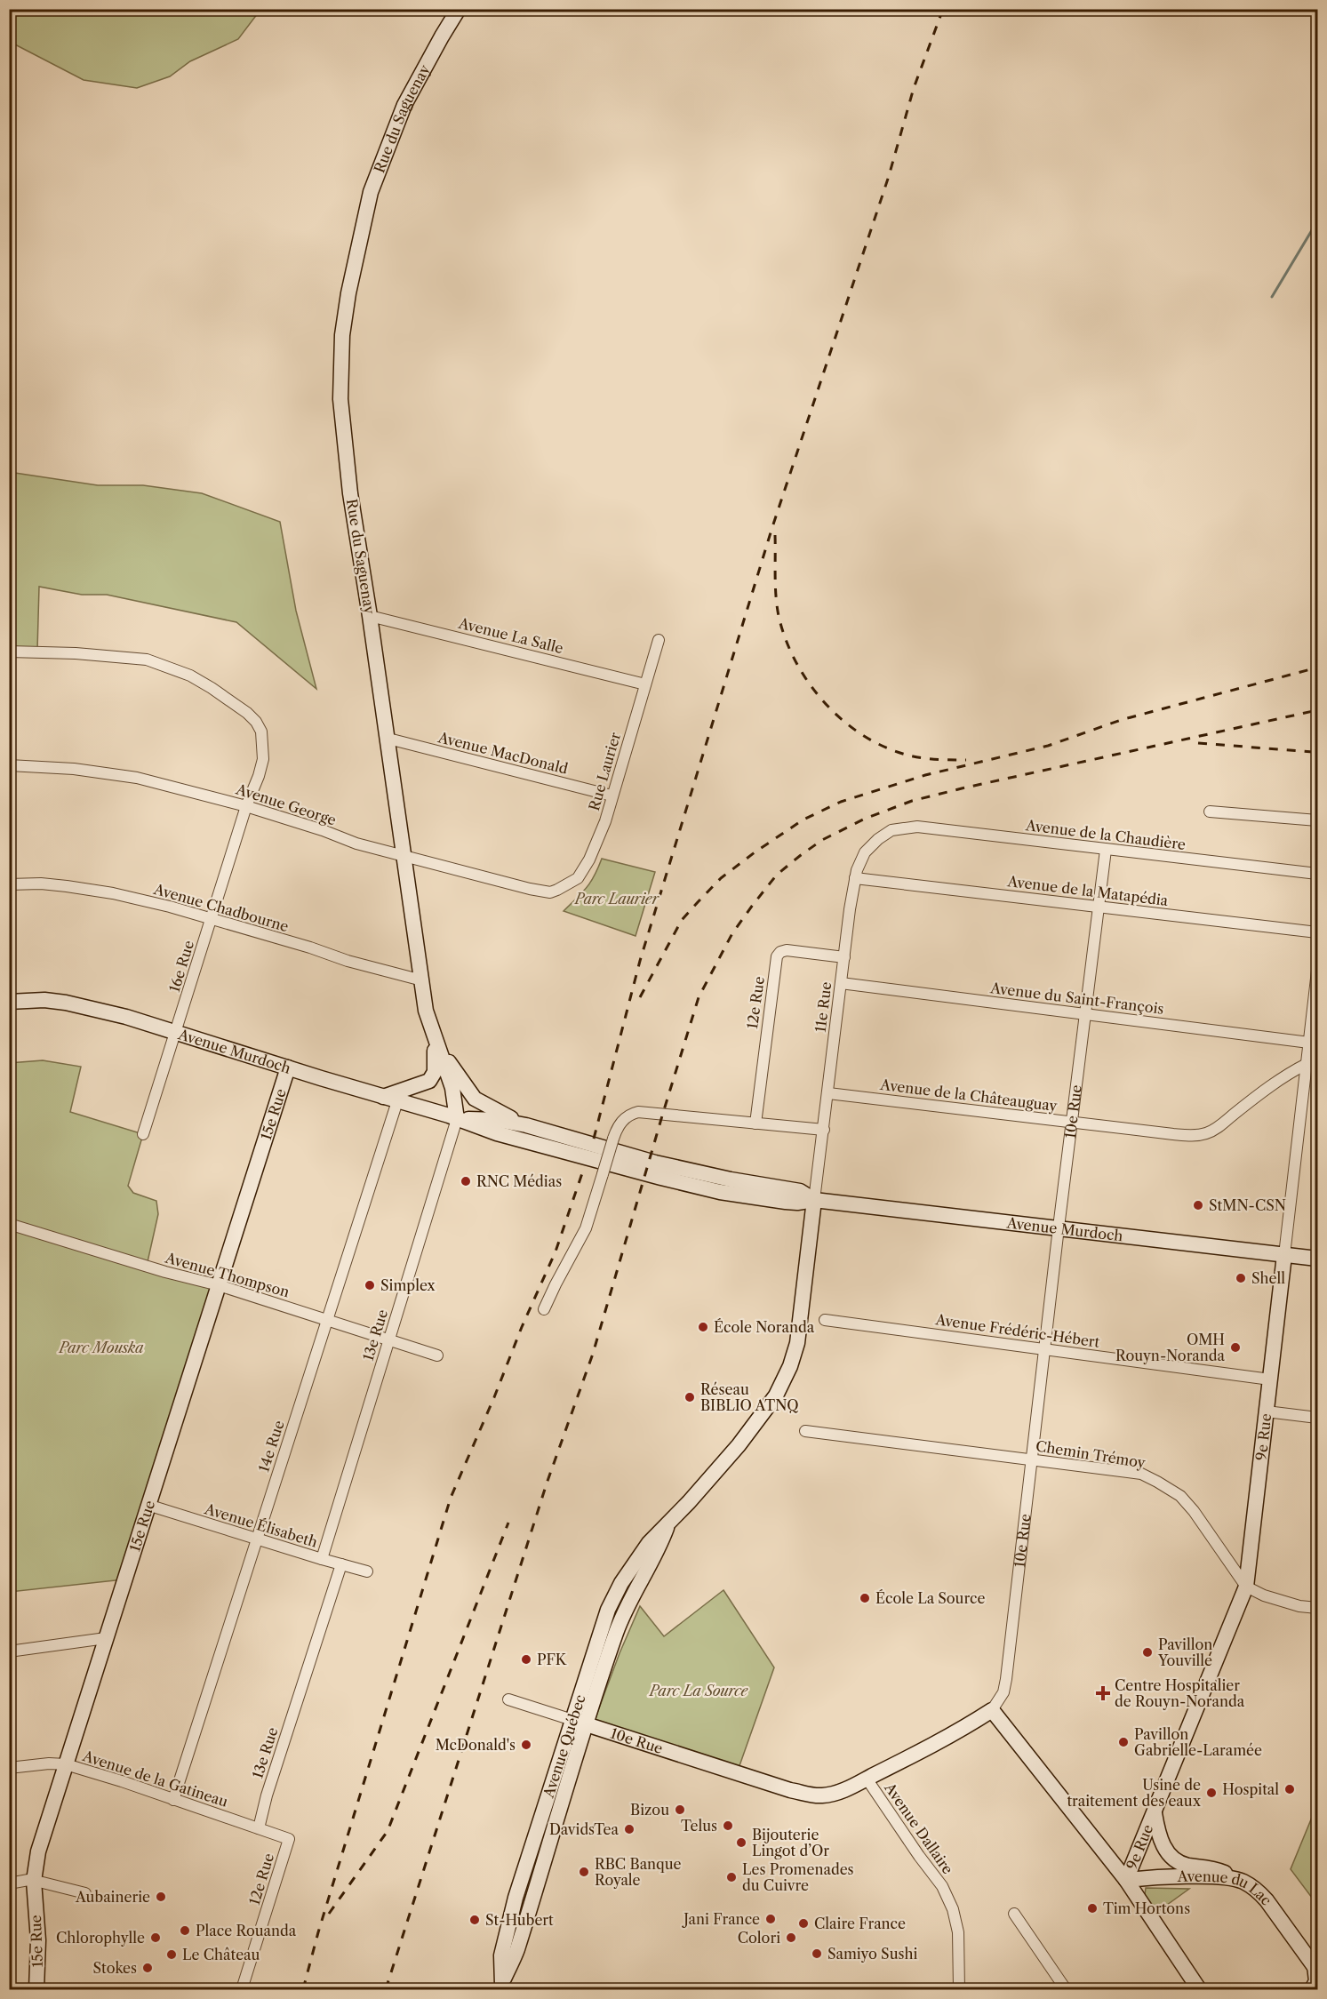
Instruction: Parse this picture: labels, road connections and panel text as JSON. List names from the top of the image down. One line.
{"streets":{"street":["Rue du Saguenay","Avenue La Salle","Avenue MacDonald","Rue Laurier","Avenue George","Avenue de la Chaudière","Avenue de la Matapédia","Avenue Chadbourne","16e Rue","Avenue du Saint-François","12e Rue","11e Rue","Avenue Murdoch","Avenue de la Châteauguay","10e Rue","15e Rue","Avenue Thompson","Avenue Frédéric-Hébert","13e Rue","9e Rue","14e Rue","Chemin Trémoy","Avenue Élisabeth","Avenue Québec","Avenue de la Gatineau","Avenue Dallaire","Avenue du Lac"]},"crossings":[["Rue du Saguenay","Avenue La Salle"],["Rue du Saguenay","Avenue MacDonald"],["Rue du Saguenay","Avenue George"],["Rue du Saguenay","Avenue Chadbourne"],["Rue du Saguenay","Avenue Murdoch"],["Rue du Saguenay","13e Rue"],["Avenue La Salle","Rue Laurier"],["Avenue MacDonald","Rue Laurier"],["Rue Laurier","Avenue George"],["Avenue George","16e Rue"],["Avenue de la Chaudière","11e Rue"],["Avenue de la Chaudière","10e Rue"],["Avenue de la Matapédia","11e Rue"],["Avenue de la Matapédia","10e Rue"],["Avenue Chadbourne","16e Rue"],["16e Rue","Avenue Murdoch"],["Avenue du Saint-François","11e Rue"],["Avenue du Saint-François","10e Rue"],["Avenue du Saint-François","9e Rue"],["12e Rue","11e Rue"],["12e Rue","Avenue de la Gatineau"],["11e Rue","Avenue Murdoch"],["11e Rue","Avenue de la Châteauguay"],["11e Rue","Avenue Québec"],["Avenue Murdoch","10e Rue"],["Avenue Murdoch","15e Rue"],["Avenue Murdoch","13e Rue"],["Avenue Murdoch","9e Rue"],["Avenue Murdoch","14e Rue"],["Avenue Murdoch","Avenue Québec"],["Avenue de la Châteauguay","10e Rue"],["Avenue de la Châteauguay","9e Rue"],["10e Rue","Avenue Frédéric-Hébert"],["10e Rue","Chemin Trémoy"],["10e Rue","Avenue Québec"],["10e Rue","Avenue Dallaire"],["15e Rue","Avenue Thompson"],["15e Rue","Avenue Élisabeth"],["15e Rue","Avenue de la Gatineau"],["Avenue Thompson","13e Rue"],["Avenue Thompson","14e Rue"],["Avenue Frédéric-Hébert","9e Rue"],["13e Rue","Avenue Élisabeth"],["13e Rue","Avenue de la Gatineau"],["9e Rue","Chemin Trémoy"],["9e Rue","Avenue du Lac"],["14e Rue","Avenue Élisabeth"],["14e Rue","Avenue de la Gatineau"]],"parks":["Parc Laurier","Parc Mouska","Parc La Source"],"places":{"other":["RNC Médias","StMN-CSN","Shell","Simplex","École Noranda","OMH Rouyn-Noranda","Réseau BIBLIO ATNQ","École La Source","Pavillon Youville","PFK","Pavillon Gabrielle-Laramée","McDonald's","Hospital","Usine de traitement des eaux","Bizou","Telus","DavidsTea","Bijouterie Lingot d’Or","RBC Banque Royale","Les Promenades du Cuivre","Aubainerie","Tim Hortons","Jani France","St-Hubert","Claire France","Place Rouanda","Chlorophylle","Colori","Samiyo Sushi","Le Château","Stokes"],"health":["Centre Hospitalier de Rouyn-Noranda"]}}
